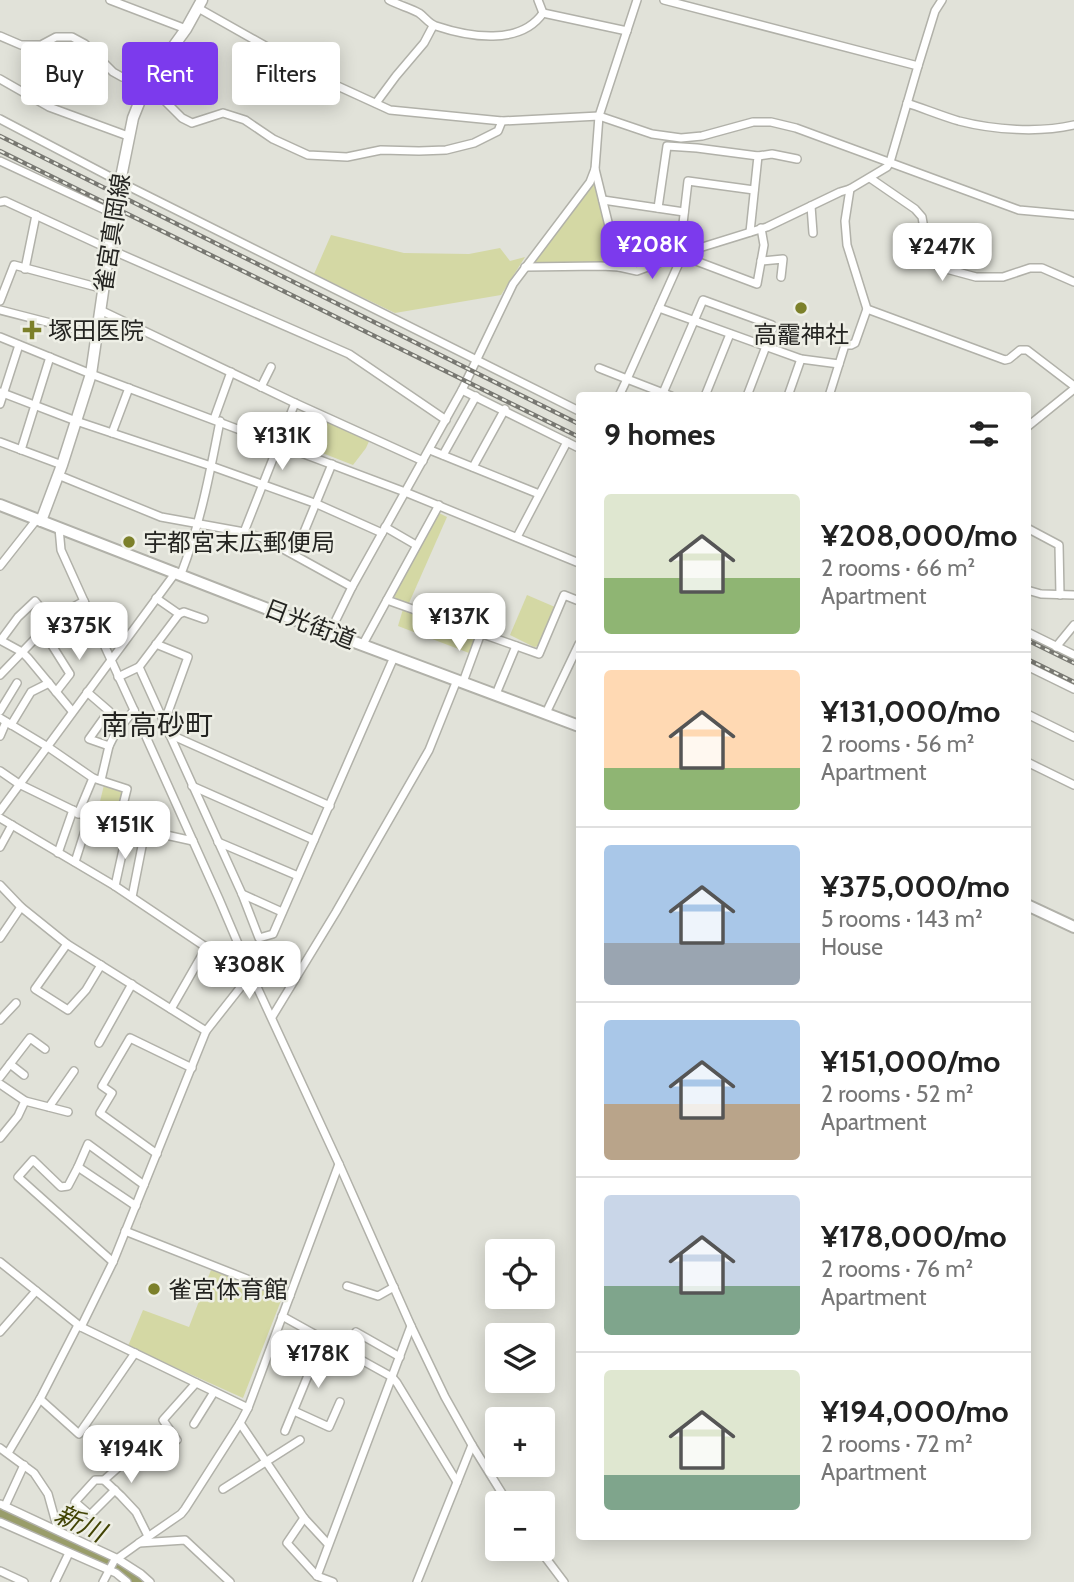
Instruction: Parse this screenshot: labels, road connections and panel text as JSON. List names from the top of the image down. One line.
{"streets":{"highway":["日光街道"],"main road":["雀宮真岡線"]},"crossings":[["雀宮真岡線","日光街道"]],"districts":["南高砂町"],"water":["新川"],"places":{"other":["高靇神社","宇都宮末広郵便局","雀宮体育館"],"health":["塚田医院"]},"page":{"chip":["Buy","Rent","Filters"],"price":["¥208K","¥247K","¥131K","¥137K","¥375K","¥151K","¥308K","¥178K","¥194K"],"heading":"9 homes","list":[{"name":"¥208,000/mo","note":"2 rooms · 66 m² · Apartment"},{"name":"¥131,000/mo","note":"2 rooms · 56 m² · Apartment"},{"name":"¥375,000/mo","note":"5 rooms · 143 m² · House"},{"name":"¥151,000/mo","note":"2 rooms · 52 m² · Apartment"},{"name":"¥178,000/mo","note":"2 rooms · 76 m² · Apartment"},{"name":"¥194,000/mo","note":"2 rooms · 72 m² · Apartment"}],"map_buttons":["+","−"]}}
